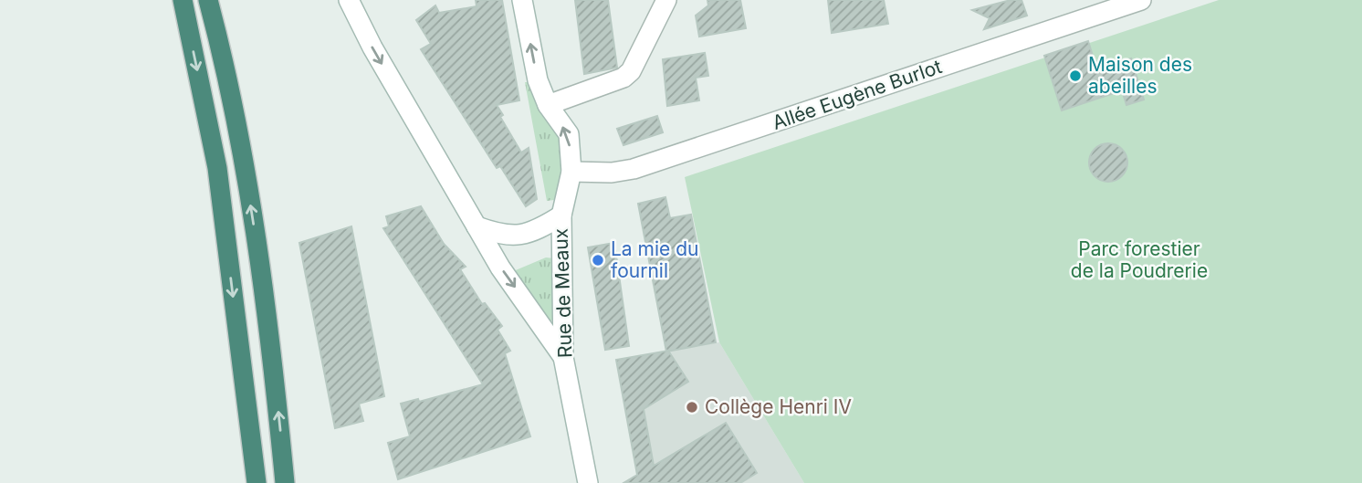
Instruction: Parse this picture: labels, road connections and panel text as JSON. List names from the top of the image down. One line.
{"streets":{"main road":["Allée Eugène Burlot","Rue de Meaux"]},"crossings":[["Allée Eugène Burlot","Rue de Meaux"]],"parks":["Parc forestier de la Poudrerie"],"places":["Maison des abeilles","La mie du fournil","Collège Henri IV"]}
